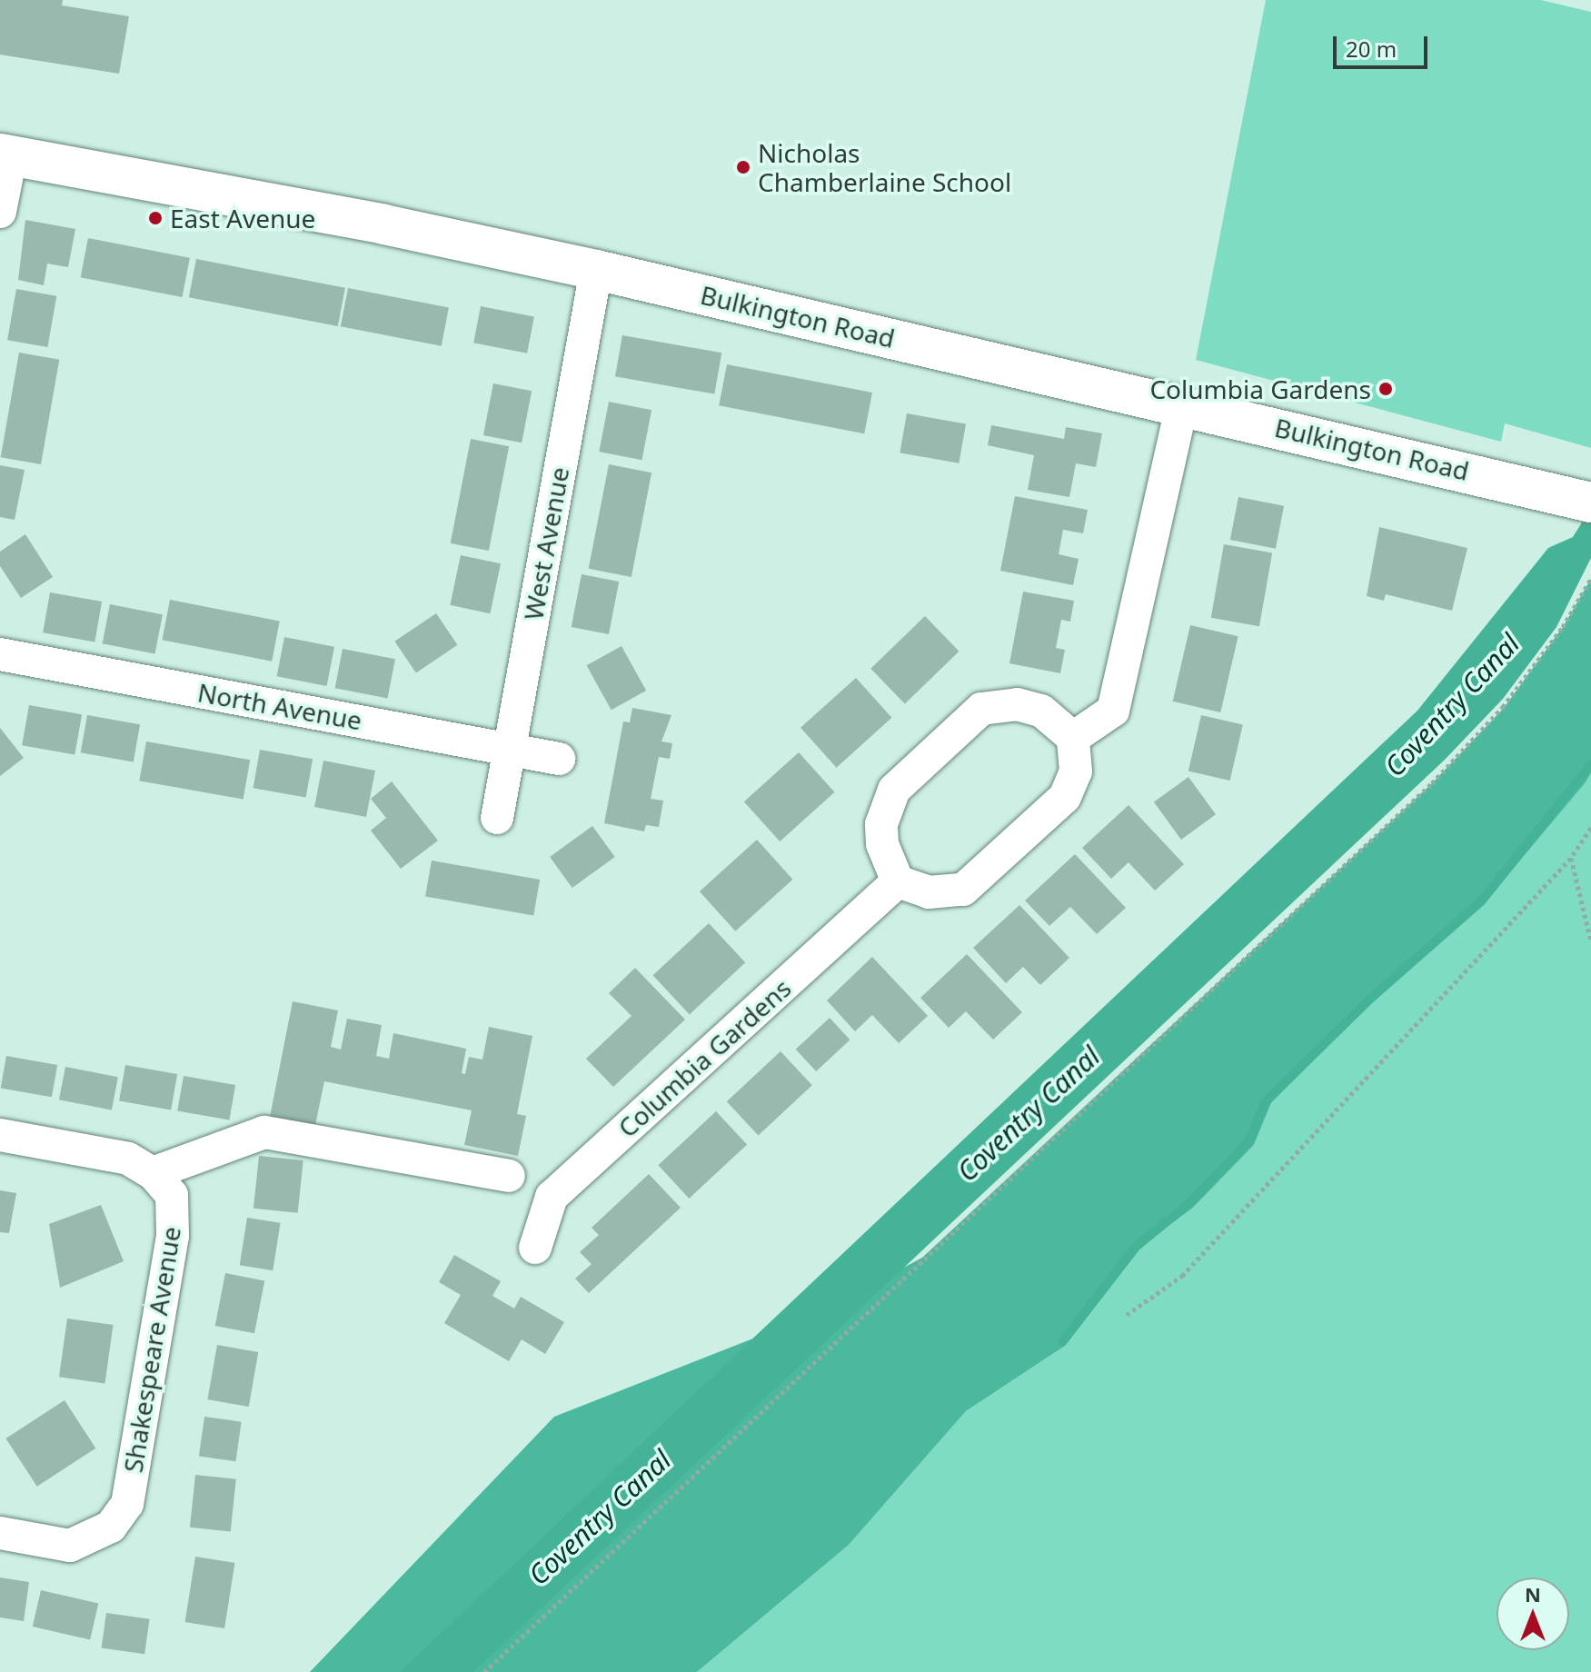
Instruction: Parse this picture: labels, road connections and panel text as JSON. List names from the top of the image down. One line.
{"streets":{"main road":["Bulkington Road"],"street":["West Avenue","North Avenue","Columbia Gardens","Shakespeare Avenue"]},"crossings":[["Bulkington Road","West Avenue"],["West Avenue","North Avenue"]],"water":["Coventry Canal"],"places":["Nicholas Chamberlaine School","East Avenue","Columbia Gardens"],"scale_bar":"20 m","north":"top"}
